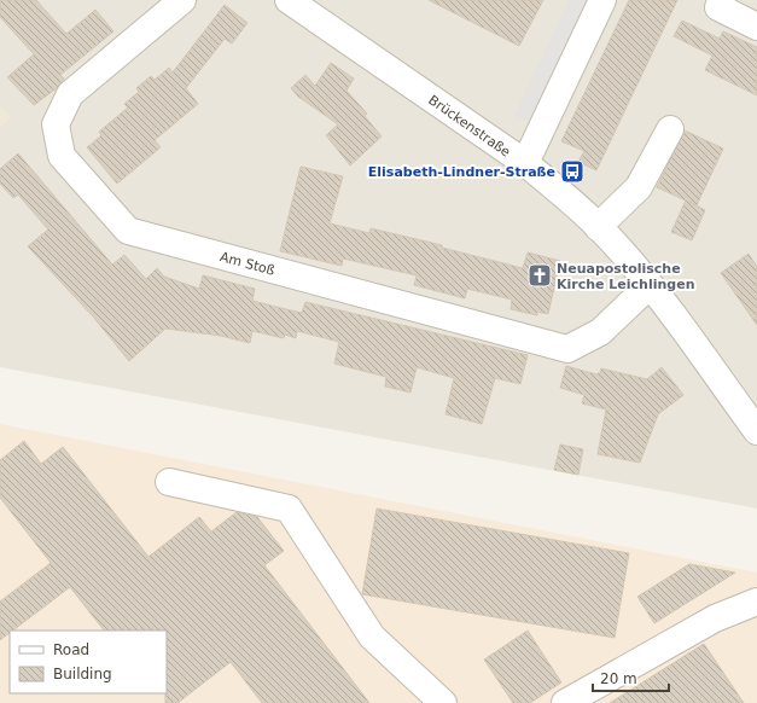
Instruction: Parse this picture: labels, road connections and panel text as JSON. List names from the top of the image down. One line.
{"streets":{"street":["Brückenstraße","Am Stoß"]},"crossings":[["Brückenstraße","Am Stoß"]],"places":{"bus stop":["Elisabeth-Lindner-Straße"],"church":["Neuapostolische Kirche Leichlingen"]},"legend":["Road","Building"],"scale_bar":"20 m"}
